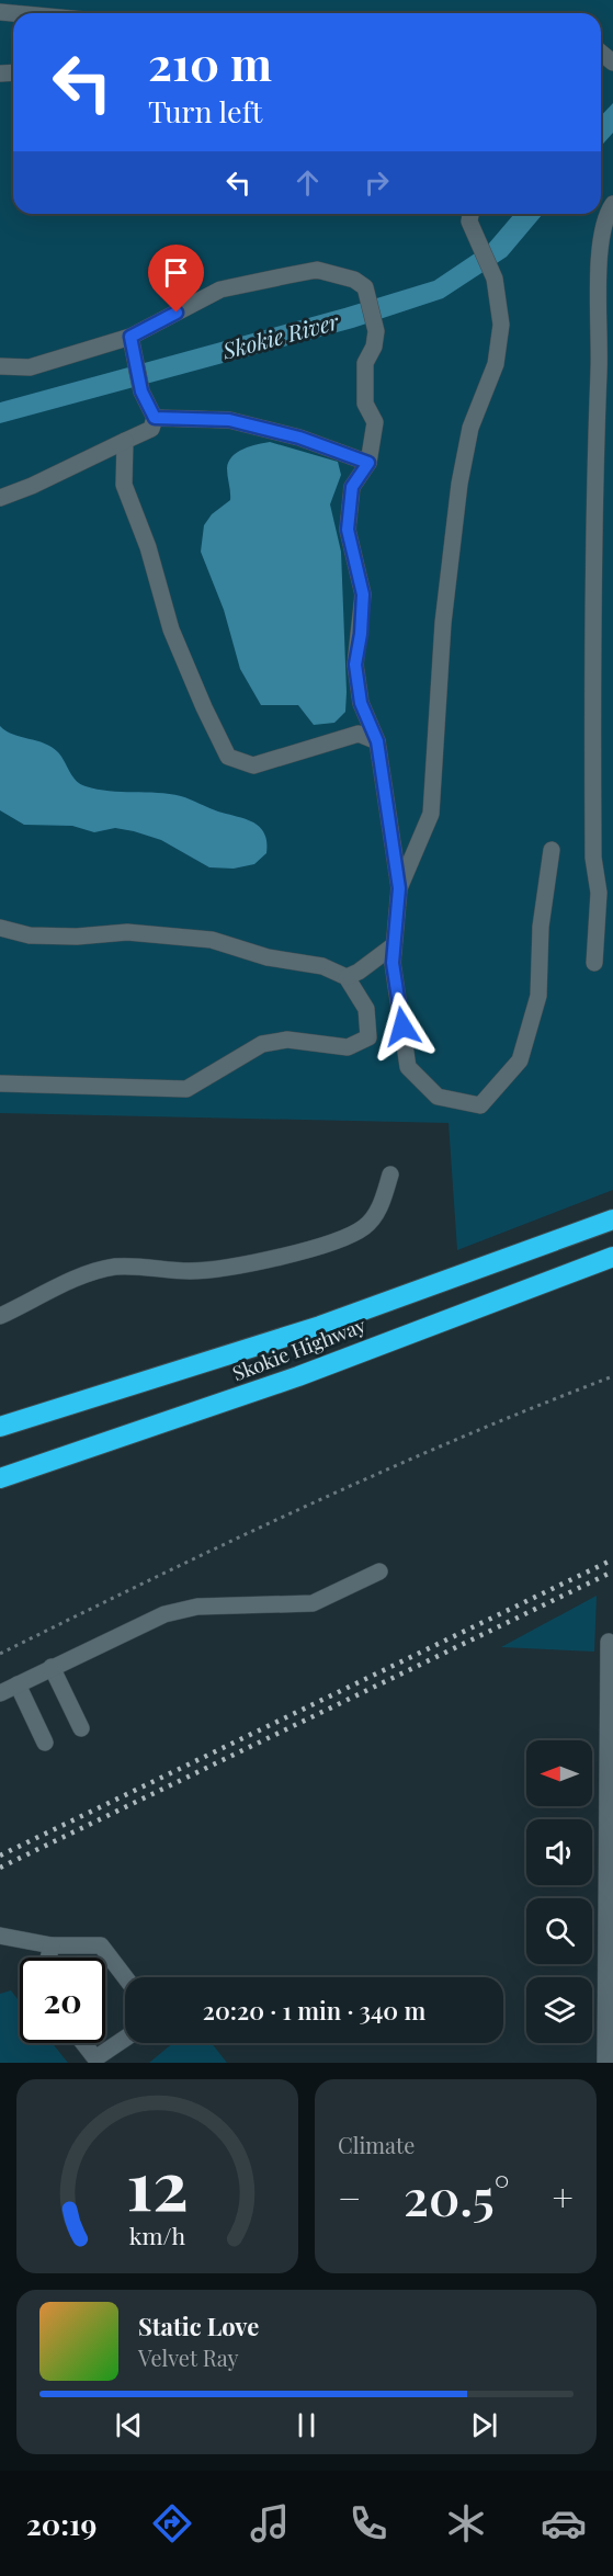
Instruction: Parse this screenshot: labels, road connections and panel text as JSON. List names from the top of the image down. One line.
{"streets":{"highway":["Skokie Highway"]},"water":["Skokie River"],"north":"left","page":{"turn":["210 m","Turn left"],"limit":"20","trip":"20:20 · 1 min · 340 m","tile":"Climate","heat":["−","20.5°","+"],"song":["Static Love","Velvet Ray"],"tabs":"20:19","gauge":["12","km/h"]}}
